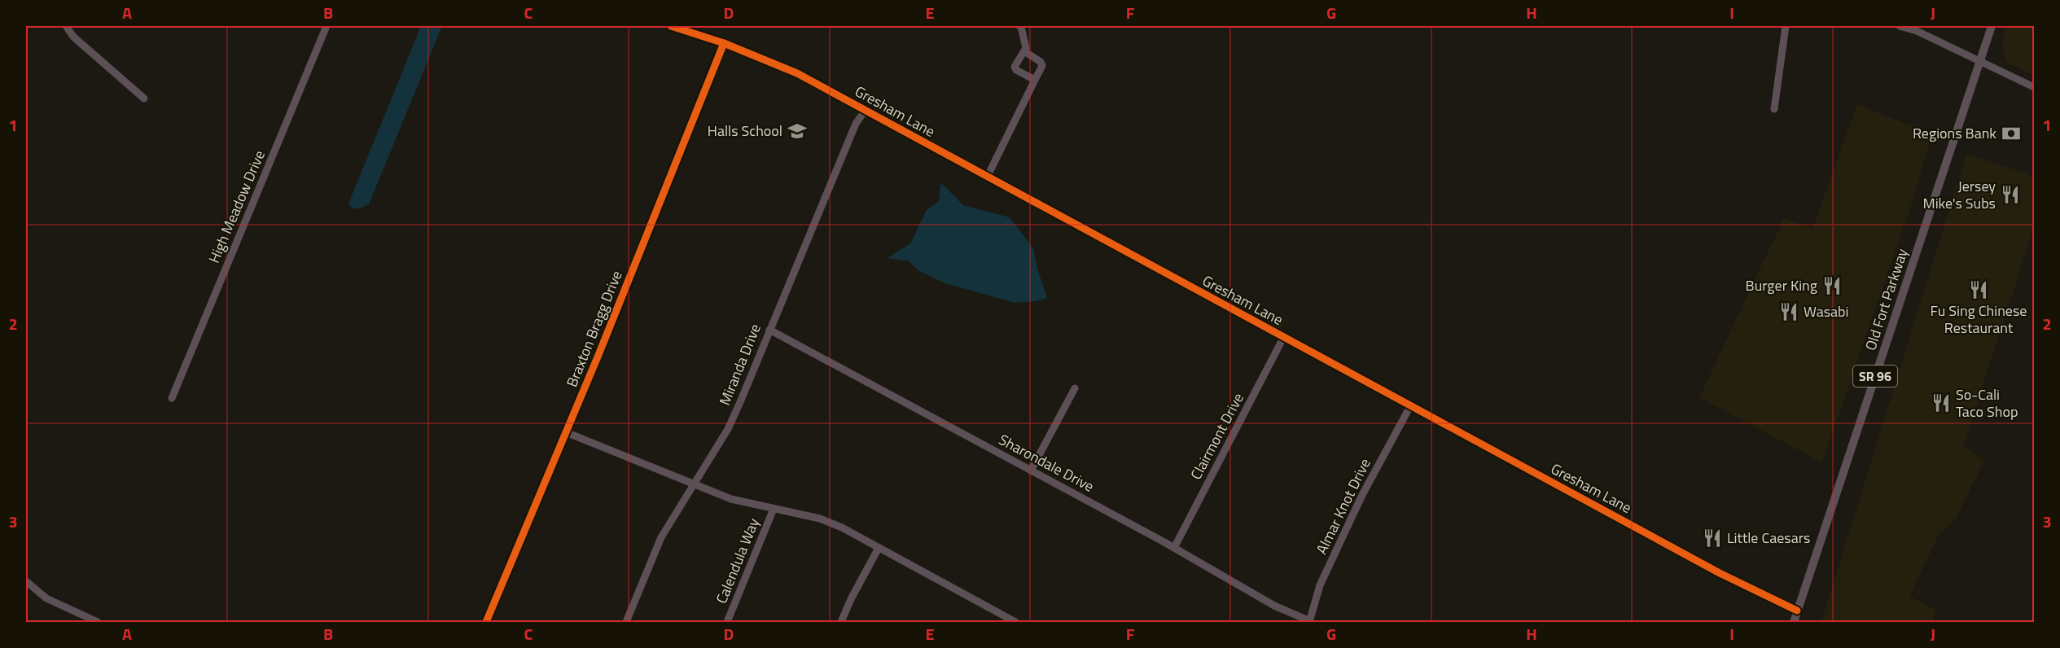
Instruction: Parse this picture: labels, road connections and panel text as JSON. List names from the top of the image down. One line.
{"streets":{"main road":["Old Fort Parkway","SR 96"],"street":["Gresham Lane","High Meadow Drive","Braxton Bragg Drive","Miranda Drive","Clairmont Drive","Sharondale Drive","Almar Knot Drive","Calendula Way"]},"crossings":[["Gresham Lane","Old Fort Parkway"],["Gresham Lane","Braxton Bragg Drive"],["Gresham Lane","Miranda Drive"],["Gresham Lane","SR 96"],["Gresham Lane","Clairmont Drive"],["Gresham Lane","Almar Knot Drive"],["Old Fort Parkway","SR 96"],["Miranda Drive","Sharondale Drive"],["Clairmont Drive","Sharondale Drive"],["Sharondale Drive","Almar Knot Drive"]],"places":{"school or university":["Halls School"],"bank":["Regions Bank"],"restaurant":["Jersey Mike's Subs","Burger King","Fu Sing Chinese Restaurant","Wasabi","So-Cali Taco Shop","Little Caesars"]},"grid":{"columns":["A","B","C","D","E","F","G","H","I","J"],"rows":["1","2","3"]}}
